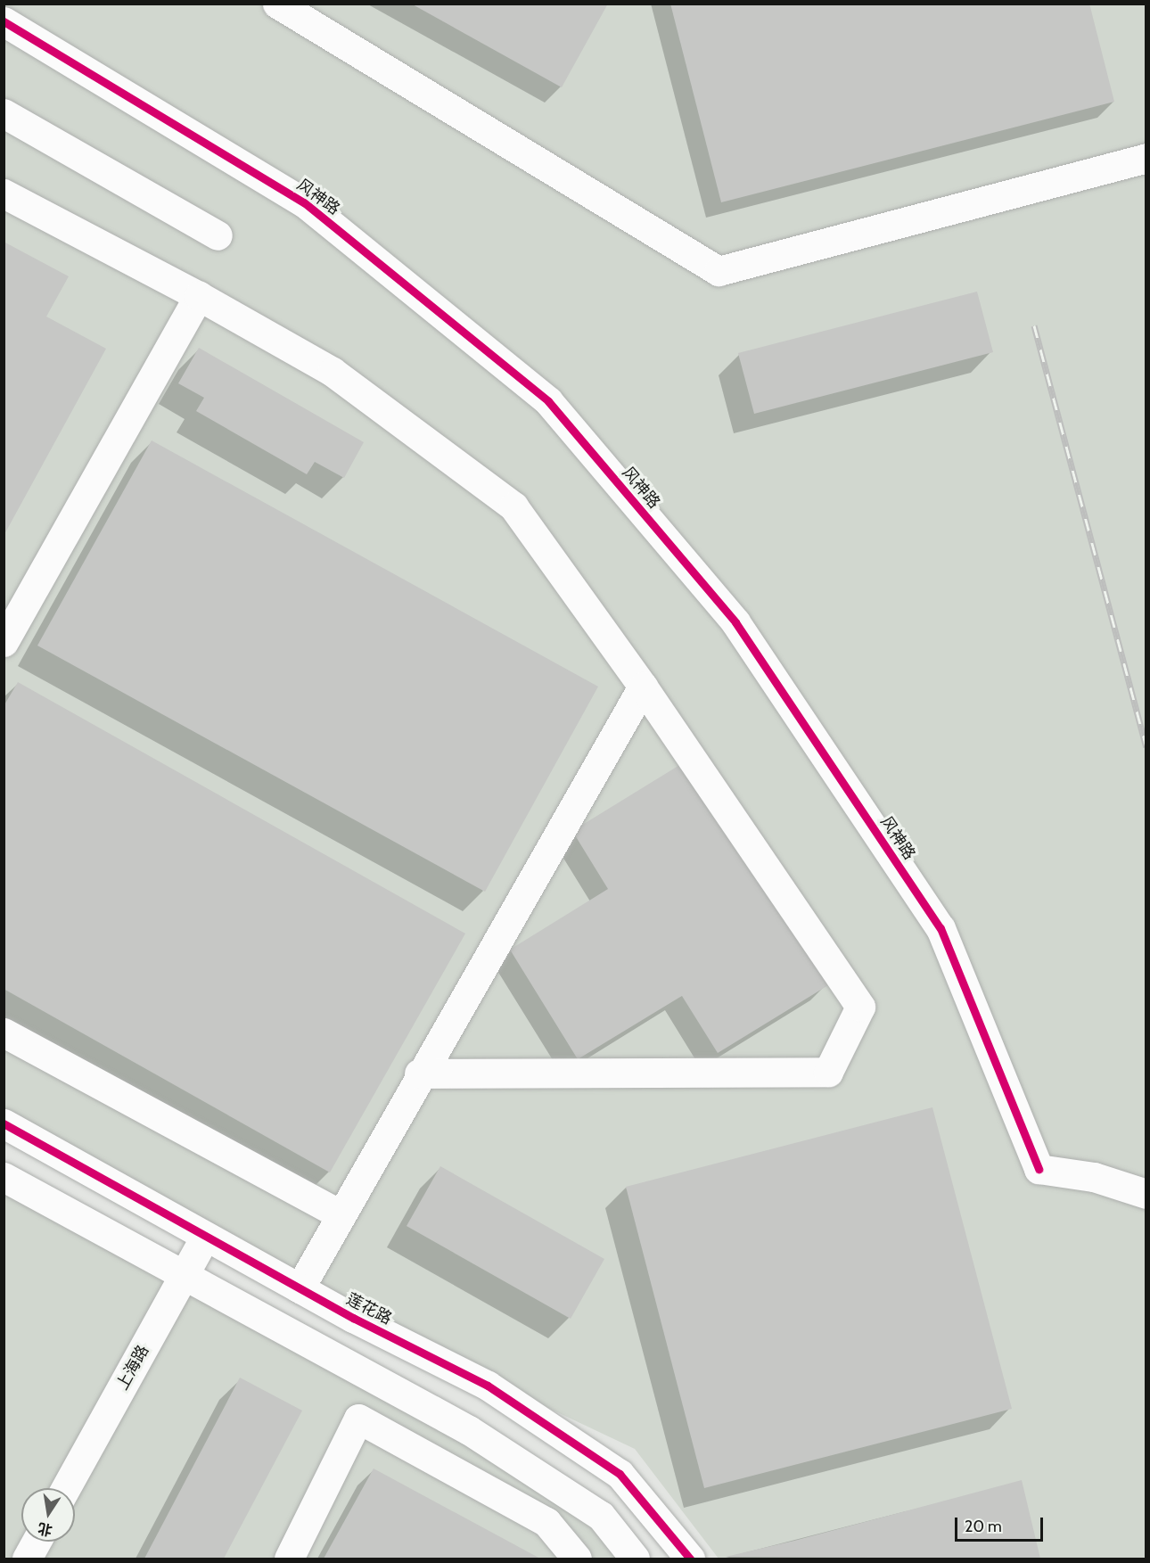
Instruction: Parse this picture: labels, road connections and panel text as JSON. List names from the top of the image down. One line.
{"streets":{"street":["风神路","莲花路","上海路"]},"crossings":[["莲花路","上海路"]],"scale_bar":"20 m","north":"bottom"}
